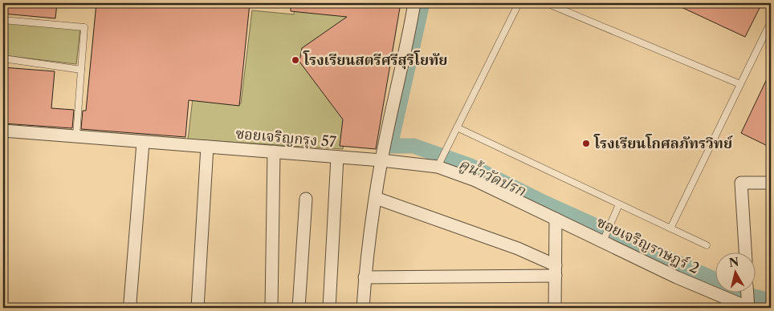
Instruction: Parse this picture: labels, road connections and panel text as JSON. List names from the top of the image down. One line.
{"streets":{"street":["ซอยเจริญกรุง 57","ซอยเจริญราษฎร์ 2"]},"crossings":[["ซอยเจริญกรุง 57","ซอยเจริญราษฎร์ 2"]],"water":["คูน้ำวัดปรก"],"places":["โรงเรียนสตรีศรีสุริโยทัย","โรงเรียนโกศลภัทรวิทย์"],"north":"top"}
